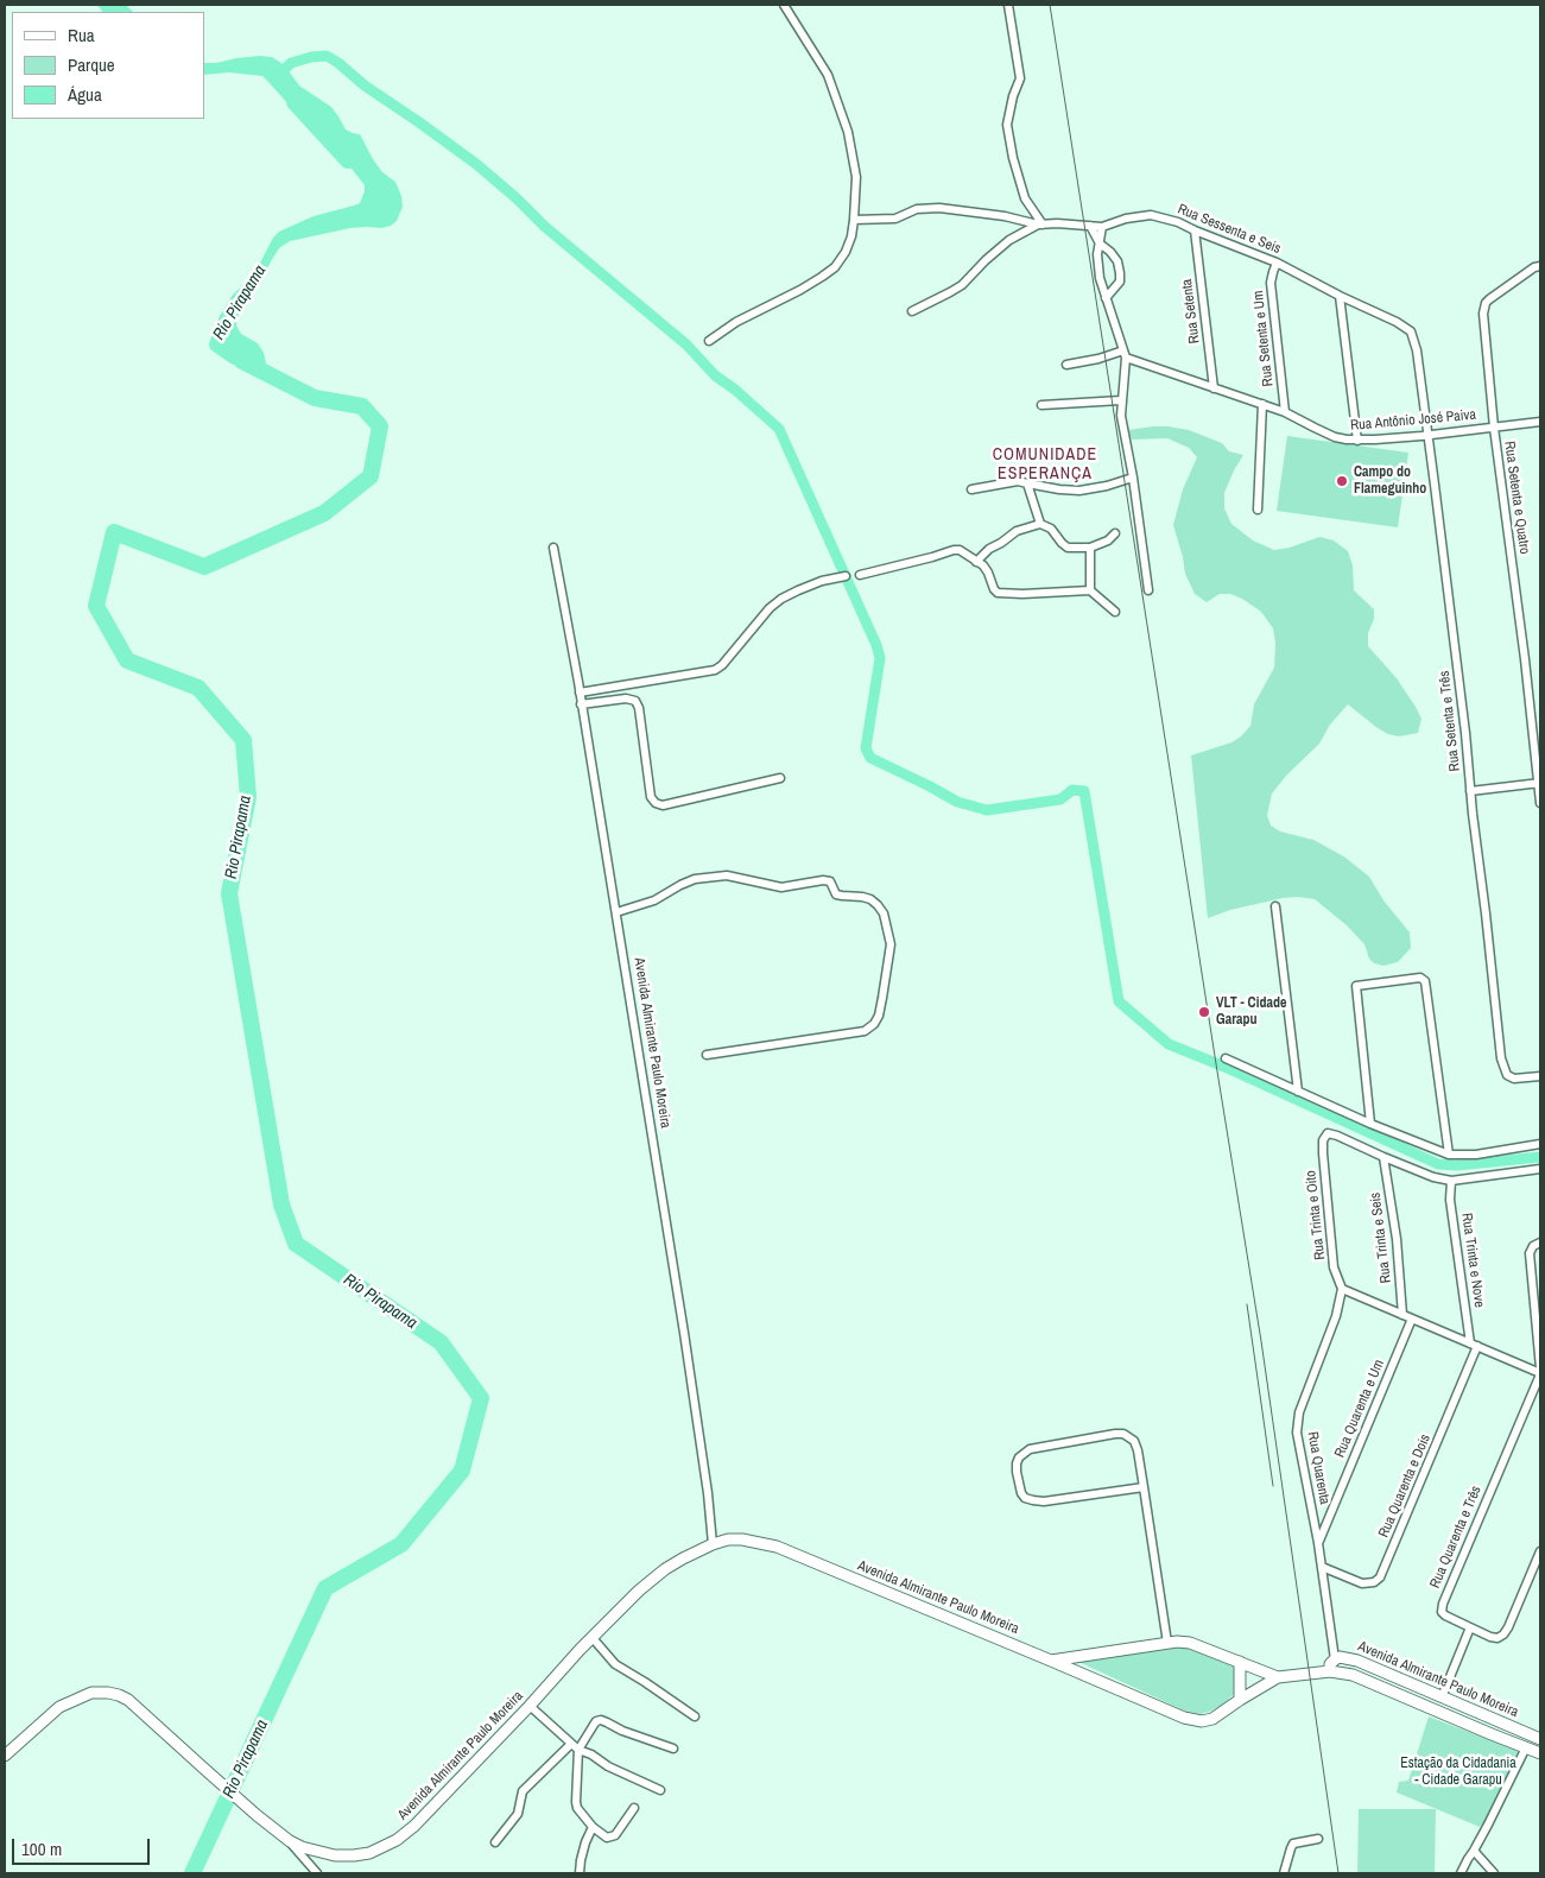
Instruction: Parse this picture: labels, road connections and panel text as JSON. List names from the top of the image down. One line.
{"streets":{"main road":["Avenida Almirante Paulo Moreira"],"street":["Rua Sessenta e Seis","Rua Setenta","Rua Setenta e Um","Rua Antônio José Paiva","Rua Setenta e Quatro","Rua Setenta e Três","Rua Trinta e Oito","Rua Trinta e Seis","Rua Trinta e Nove","Rua Quarenta e Um","Rua Quarenta","Rua Quarenta e Dois","Rua Quarenta e Três"]},"crossings":[["Rua Sessenta e Seis","Rua Setenta"],["Rua Sessenta e Seis","Rua Setenta e Um"],["Rua Sessenta e Seis","Rua Setenta e Três"],["Rua Setenta","Rua Antônio José Paiva"],["Rua Setenta e Um","Rua Antônio José Paiva"],["Rua Antônio José Paiva","Rua Setenta e Quatro"],["Rua Antônio José Paiva","Rua Setenta e Três"],["Avenida Almirante Paulo Moreira","Rua Quarenta"],["Rua Trinta e Oito","Rua Trinta e Seis"],["Rua Trinta e Oito","Rua Quarenta"],["Rua Trinta e Seis","Rua Trinta e Nove"],["Rua Trinta e Seis","Rua Quarenta e Um"],["Rua Trinta e Seis","Rua Quarenta"],["Rua Trinta e Seis","Rua Quarenta e Dois"],["Rua Trinta e Seis","Rua Quarenta e Três"],["Rua Trinta e Nove","Rua Quarenta e Dois"],["Rua Quarenta e Um","Rua Quarenta"],["Rua Quarenta","Rua Quarenta e Dois"]],"districts":["COMUNIDADE ESPERANÇA"],"water":["Rio Pirapama"],"parks":["Estação da Cidadania - Cidade Garapu"],"places":["Campo do Flameguinho","VLT - Cidade Garapu"],"legend":["Rua","Parque","Água"],"scale_bar":"100 m"}
